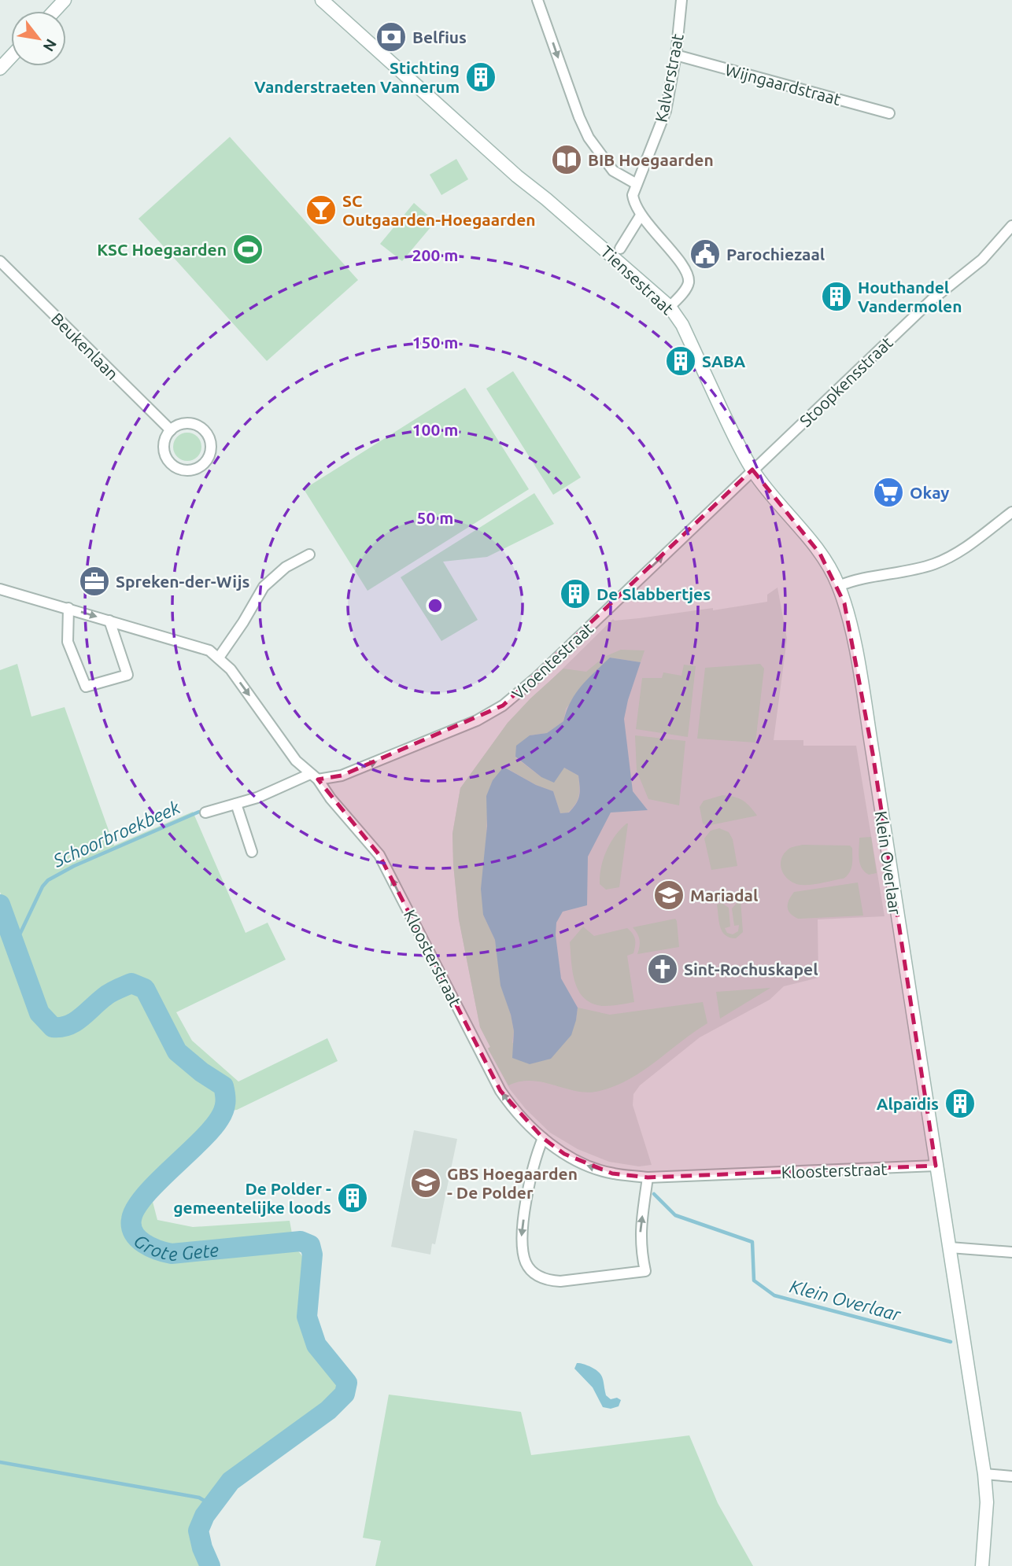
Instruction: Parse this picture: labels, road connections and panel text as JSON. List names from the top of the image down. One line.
{"streets":{"main road":["Tiensestraat","Klein Overlaar"],"street":["Kalverstraat","Wijngaardstraat","Beukenlaan","Stoopkensstraat","Vroentestraat","Kloosterstraat"]},"crossings":[["Kalverstraat","Wijngaardstraat"],["Tiensestraat","Stoopkensstraat"],["Tiensestraat","Vroentestraat"],["Tiensestraat","Klein Overlaar"],["Stoopkensstraat","Vroentestraat"],["Vroentestraat","Kloosterstraat"],["Klein Overlaar","Kloosterstraat"]],"one_way":["Vroentestraat","Kloosterstraat"],"water":["Schoorbroekbeek","Grote Gete","Klein Overlaar"],"places":{"bank":["Belfius"],"building":["Stichting Vanderstraeten Vannerum","Houthandel Vandermolen","SABA","De Slabbertjes","Alpaïdis","De Polder - gemeentelijke loods"],"library":["BIB Hoegaarden"],"bar":["SC Outgaarden-Hoegaarden"],"sports":["KSC Hoegaarden"],"public building":["Parochiezaal"],"supermarket":["Okay"],"office":["Spreken-der-Wijs"],"school or university":["Mariadal","GBS Hoegaarden - De Polder"],"church":["Sint-Rochuskapel"]},"north":"bottom right","rings":["200 m","150 m","100 m","50 m"]}
